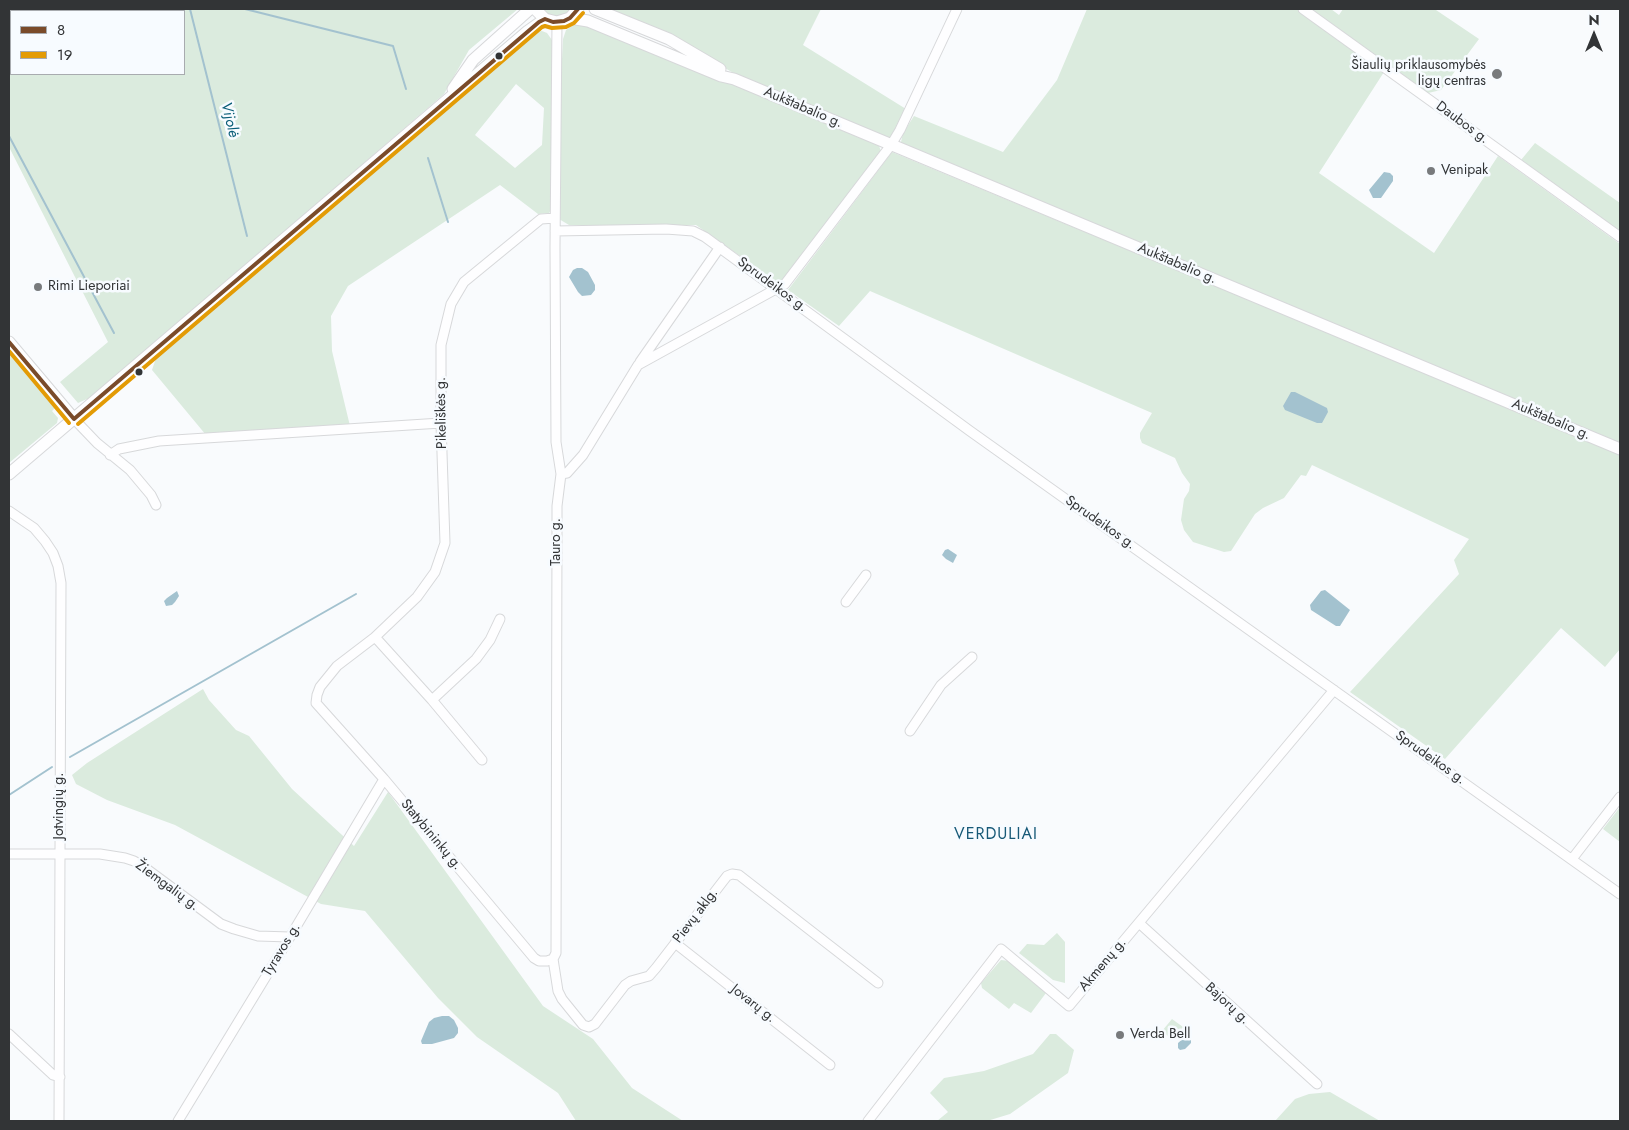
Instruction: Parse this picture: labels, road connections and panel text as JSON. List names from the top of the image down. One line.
{"streets":{"main road":["Aukštabalio g."],"street":["Daubos g.","Sprudeikos g.","Pikeliškės g.","Tauro g.","Jotvingių g.","Statybininkų g.","Žiemgalių g.","Pievų aklg.","Tyravos g.","Akmenų g.","Jovarų g.","Bajorų g."]},"crossings":[["Sprudeikos g.","Tauro g."],["Sprudeikos g.","Akmenų g."],["Pikeliškės g.","Tauro g."],["Pikeliškės g.","Statybininkų g."],["Tauro g.","Statybininkų g."],["Tauro g.","Pievų aklg."],["Jotvingių g.","Žiemgalių g."],["Statybininkų g.","Pievų aklg."],["Statybininkų g.","Tyravos g."],["Žiemgalių g.","Tyravos g."],["Pievų aklg.","Jovarų g."],["Akmenų g.","Bajorų g."]],"districts":["VERDULIAI"],"water":["Vijolė"],"places":["Šiaulių priklausomybės ligų centras","Venipak","Rimi Lieporiai","Verda Bell"],"lines":["transit line 8","transit line 19"],"legend":["8","19"],"north":"top"}
